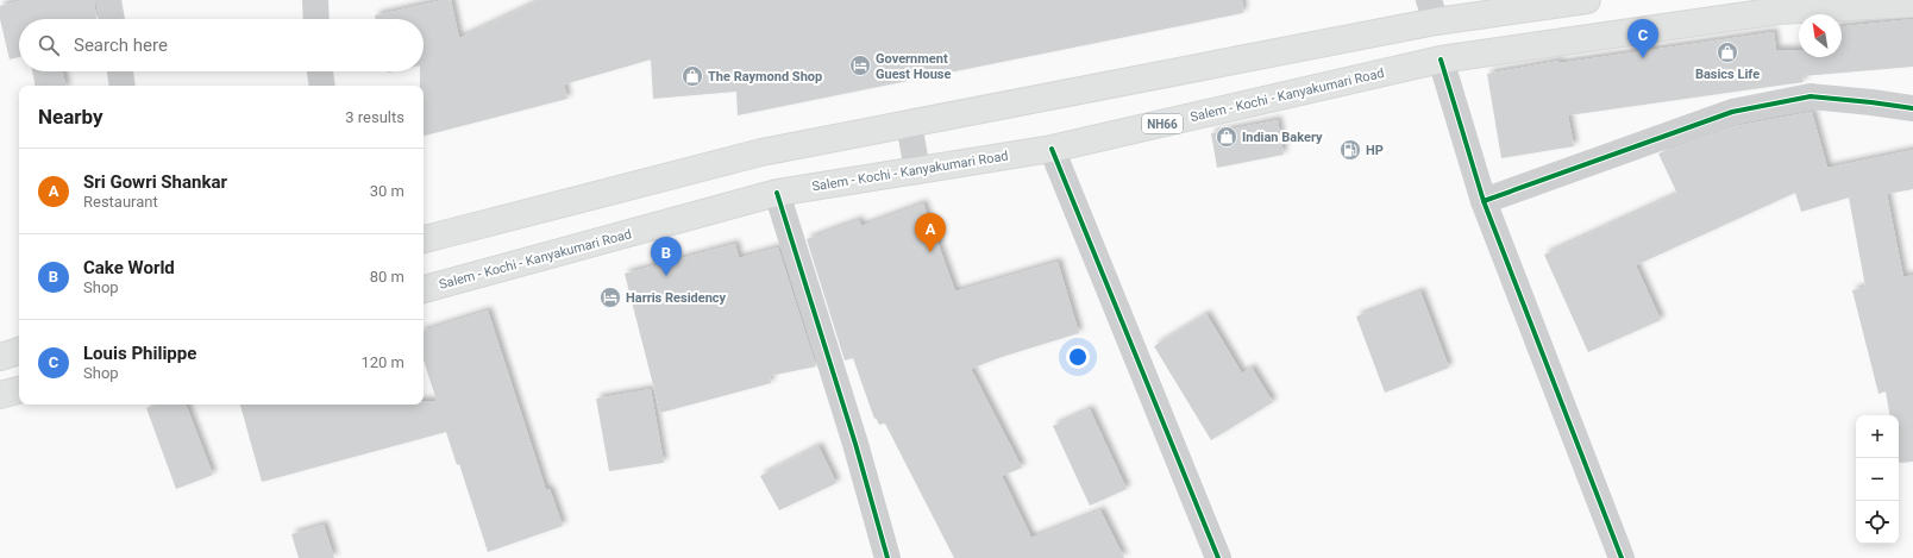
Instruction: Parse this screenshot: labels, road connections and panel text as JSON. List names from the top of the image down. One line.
{"streets":{"highway":["Salem - Kochi - Kanyakumari Road","NH66"]},"places":{"shop":["Basics Life","The Raymond Shop","Indian Bakery"],"hotel":["Government Guest House","Harris Residency"],"fuel station":["HP"]},"north":"top left","page":{"pins":["C","A","B"],"search":"Search here","heading":["Nearby","3 results"],"list":[{"mark":"A","name":"Sri Gowri Shankar","note":"Restaurant","value":"30 m"},{"mark":"B","name":"Cake World","note":"Shop","value":"80 m"},{"mark":"C","name":"Louis Philippe","note":"Shop","value":"120 m"}],"map_buttons":["+","−"]}}
